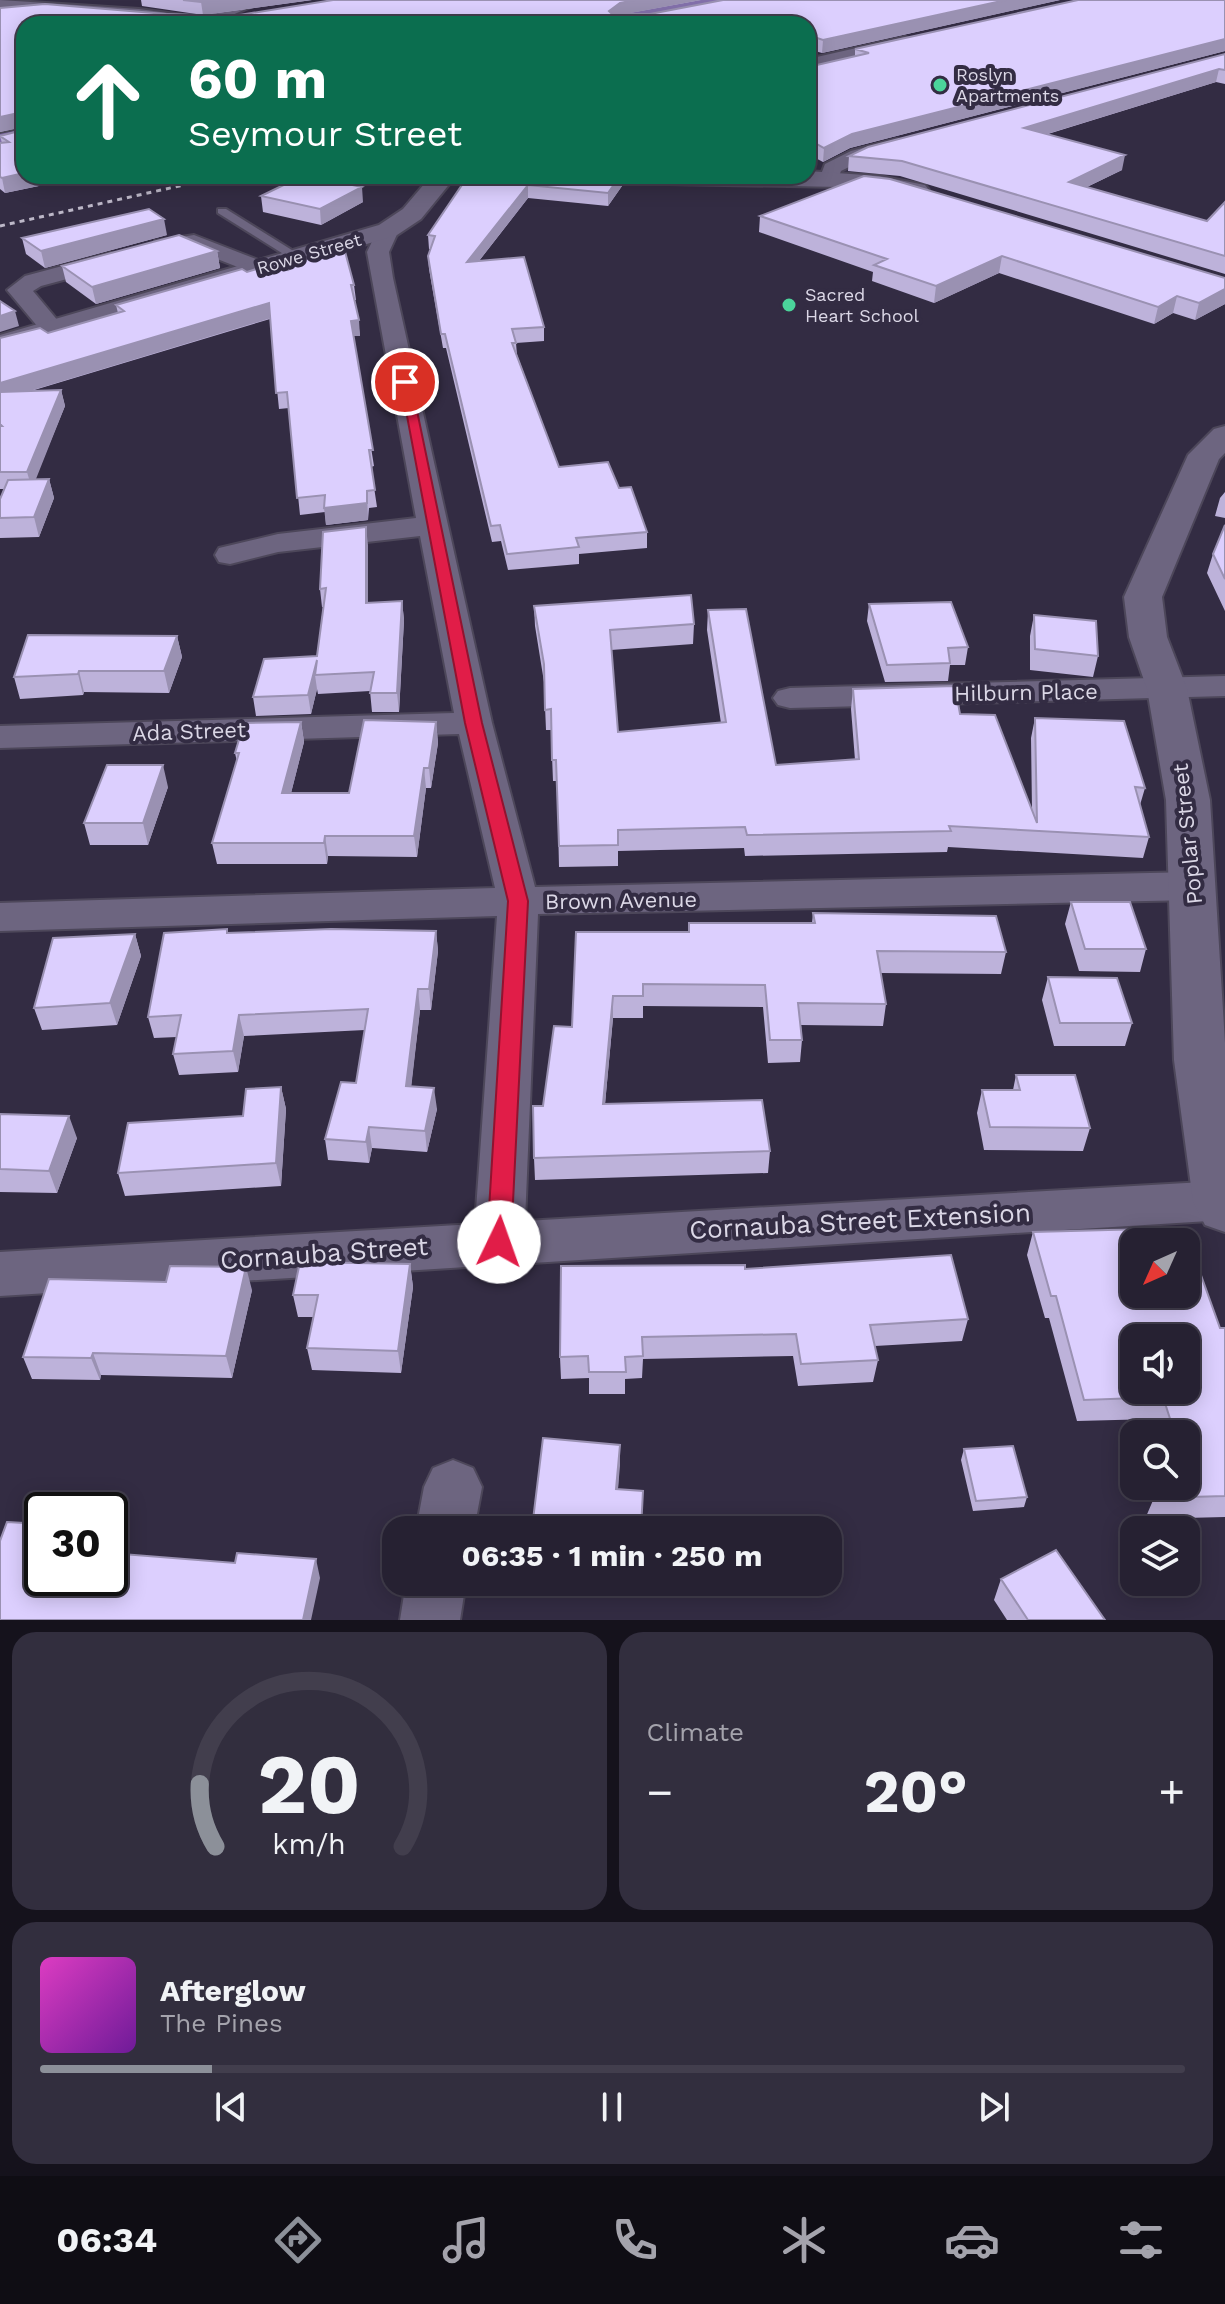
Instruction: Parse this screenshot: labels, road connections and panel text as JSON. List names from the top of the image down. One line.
{"streets":{"street":["Rowe Street","Hilburn Place","Ada Street","Poplar Street","Brown Avenue","Cornauba Street Extension","Cornauba Street"]},"crossings":[["Hilburn Place","Poplar Street"],["Poplar Street","Brown Avenue"],["Poplar Street","Cornauba Street Extension"],["Cornauba Street Extension","Cornauba Street"]],"places":["Roslyn Apartments","Sacred Heart School"],"north":"bottom left","page":{"turn":["60 m","Seymour Street"],"limit":"30","trip":"06:35 · 1 min · 250 m","tile":"Climate","heat":["−","20°","+"],"song":["Afterglow","The Pines"],"tabs":"06:34","gauge":["20","km/h"]}}
